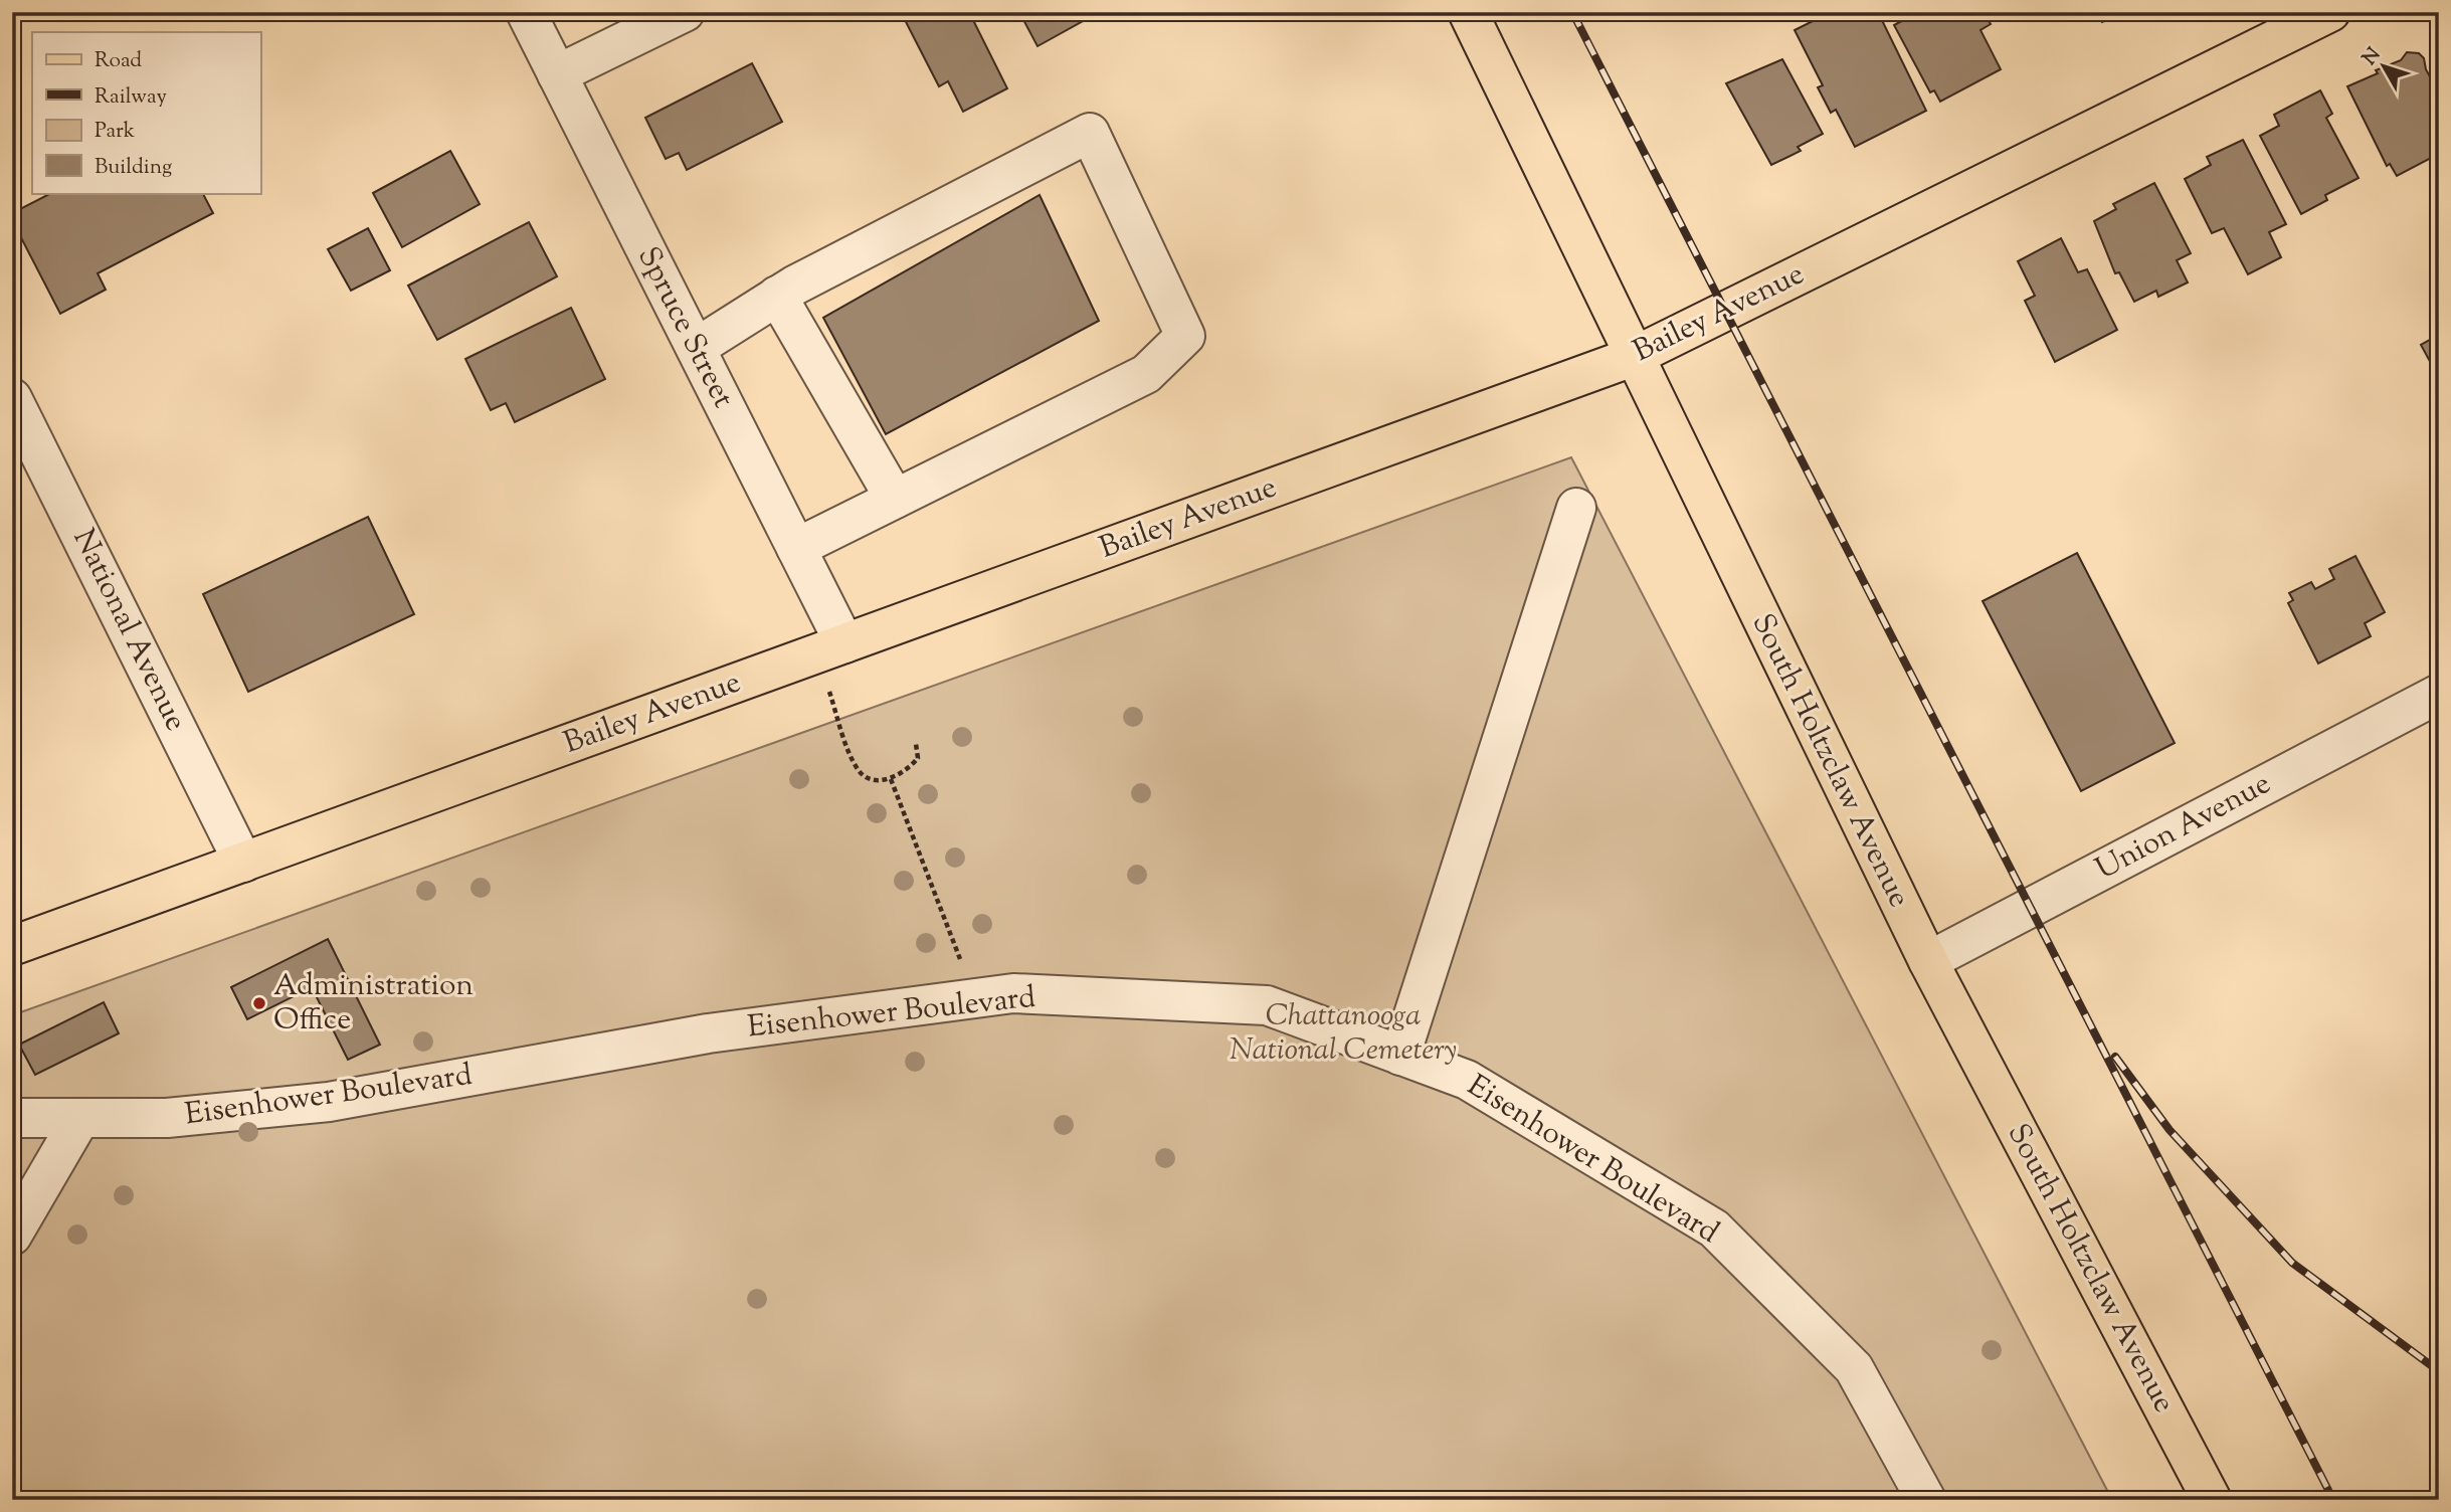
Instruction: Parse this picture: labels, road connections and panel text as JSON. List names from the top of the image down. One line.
{"streets":{"main road":["Bailey Avenue","South Holtzclaw Avenue"],"street":["Spruce Street","National Avenue","Union Avenue","Eisenhower Boulevard"]},"crossings":[["Bailey Avenue","Spruce Street"],["Bailey Avenue","National Avenue"],["Bailey Avenue","South Holtzclaw Avenue"],["South Holtzclaw Avenue","Union Avenue"]],"parks":["Chattanooga National Cemetery"],"places":["Administration Office"],"legend":["Road","Railway","Park","Building"],"north":"top left"}
